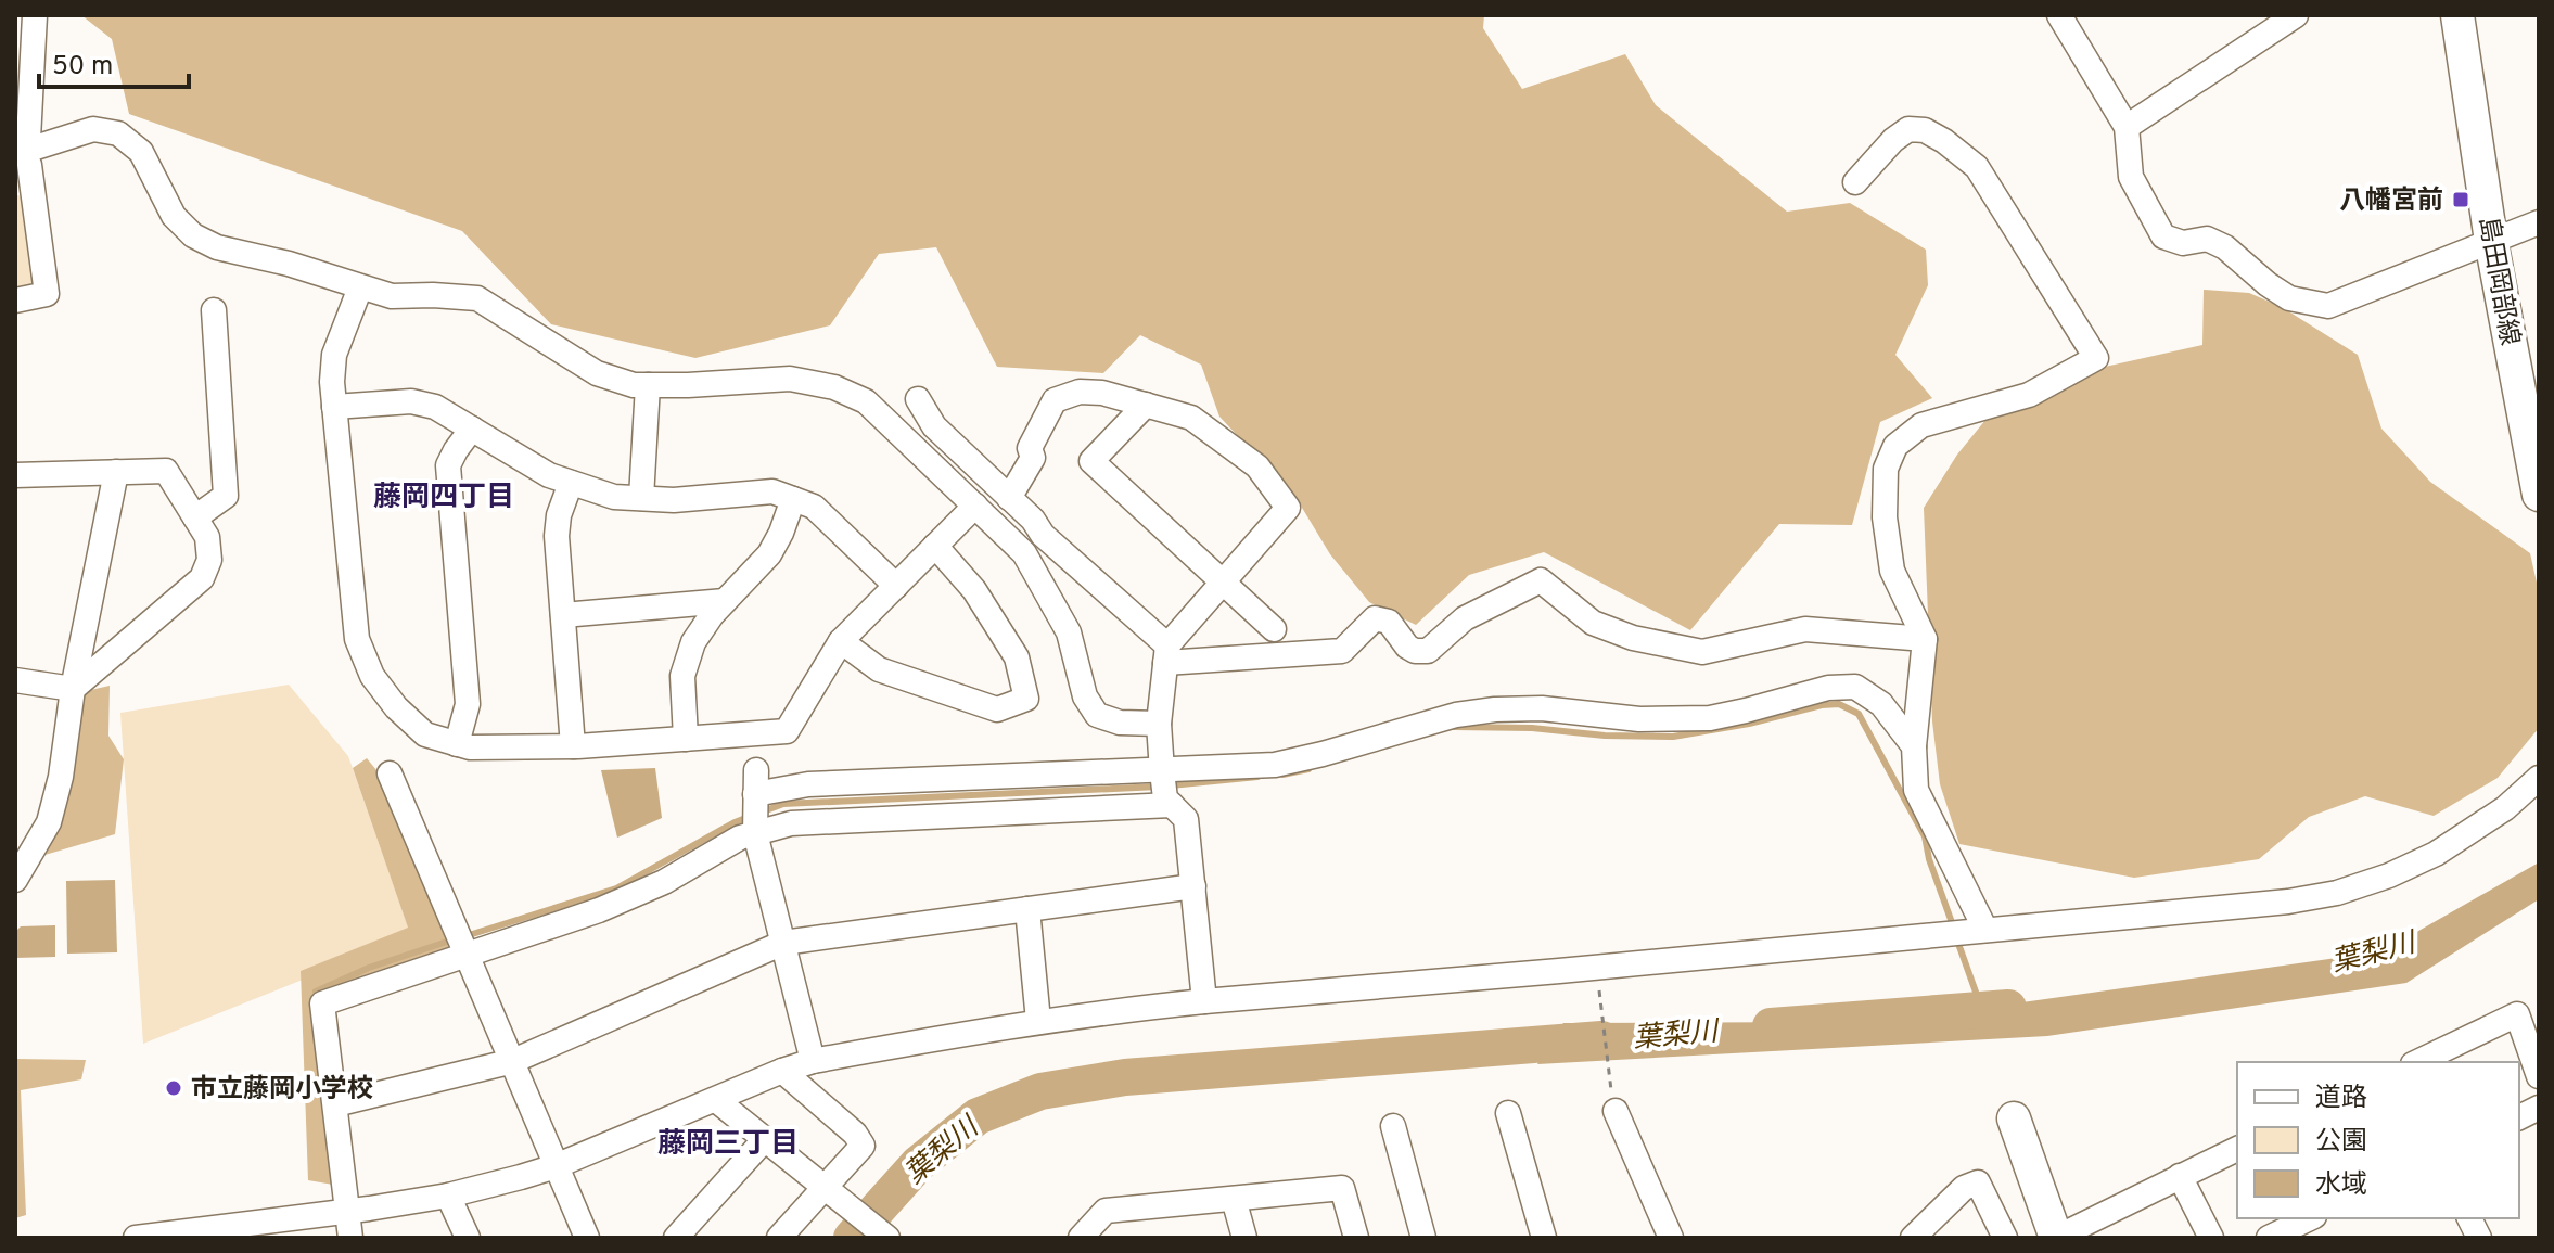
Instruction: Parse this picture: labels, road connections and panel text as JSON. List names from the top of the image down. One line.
{"streets":{"main road":["島田岡部線"]},"districts":["藤岡四丁目","藤岡三丁目"],"water":["葉梨川"],"places":{"transit":["八幡宮前"],"other":["市立藤岡小学校"]},"legend":["道路","公園","水域"],"scale_bar":"50 m"}
